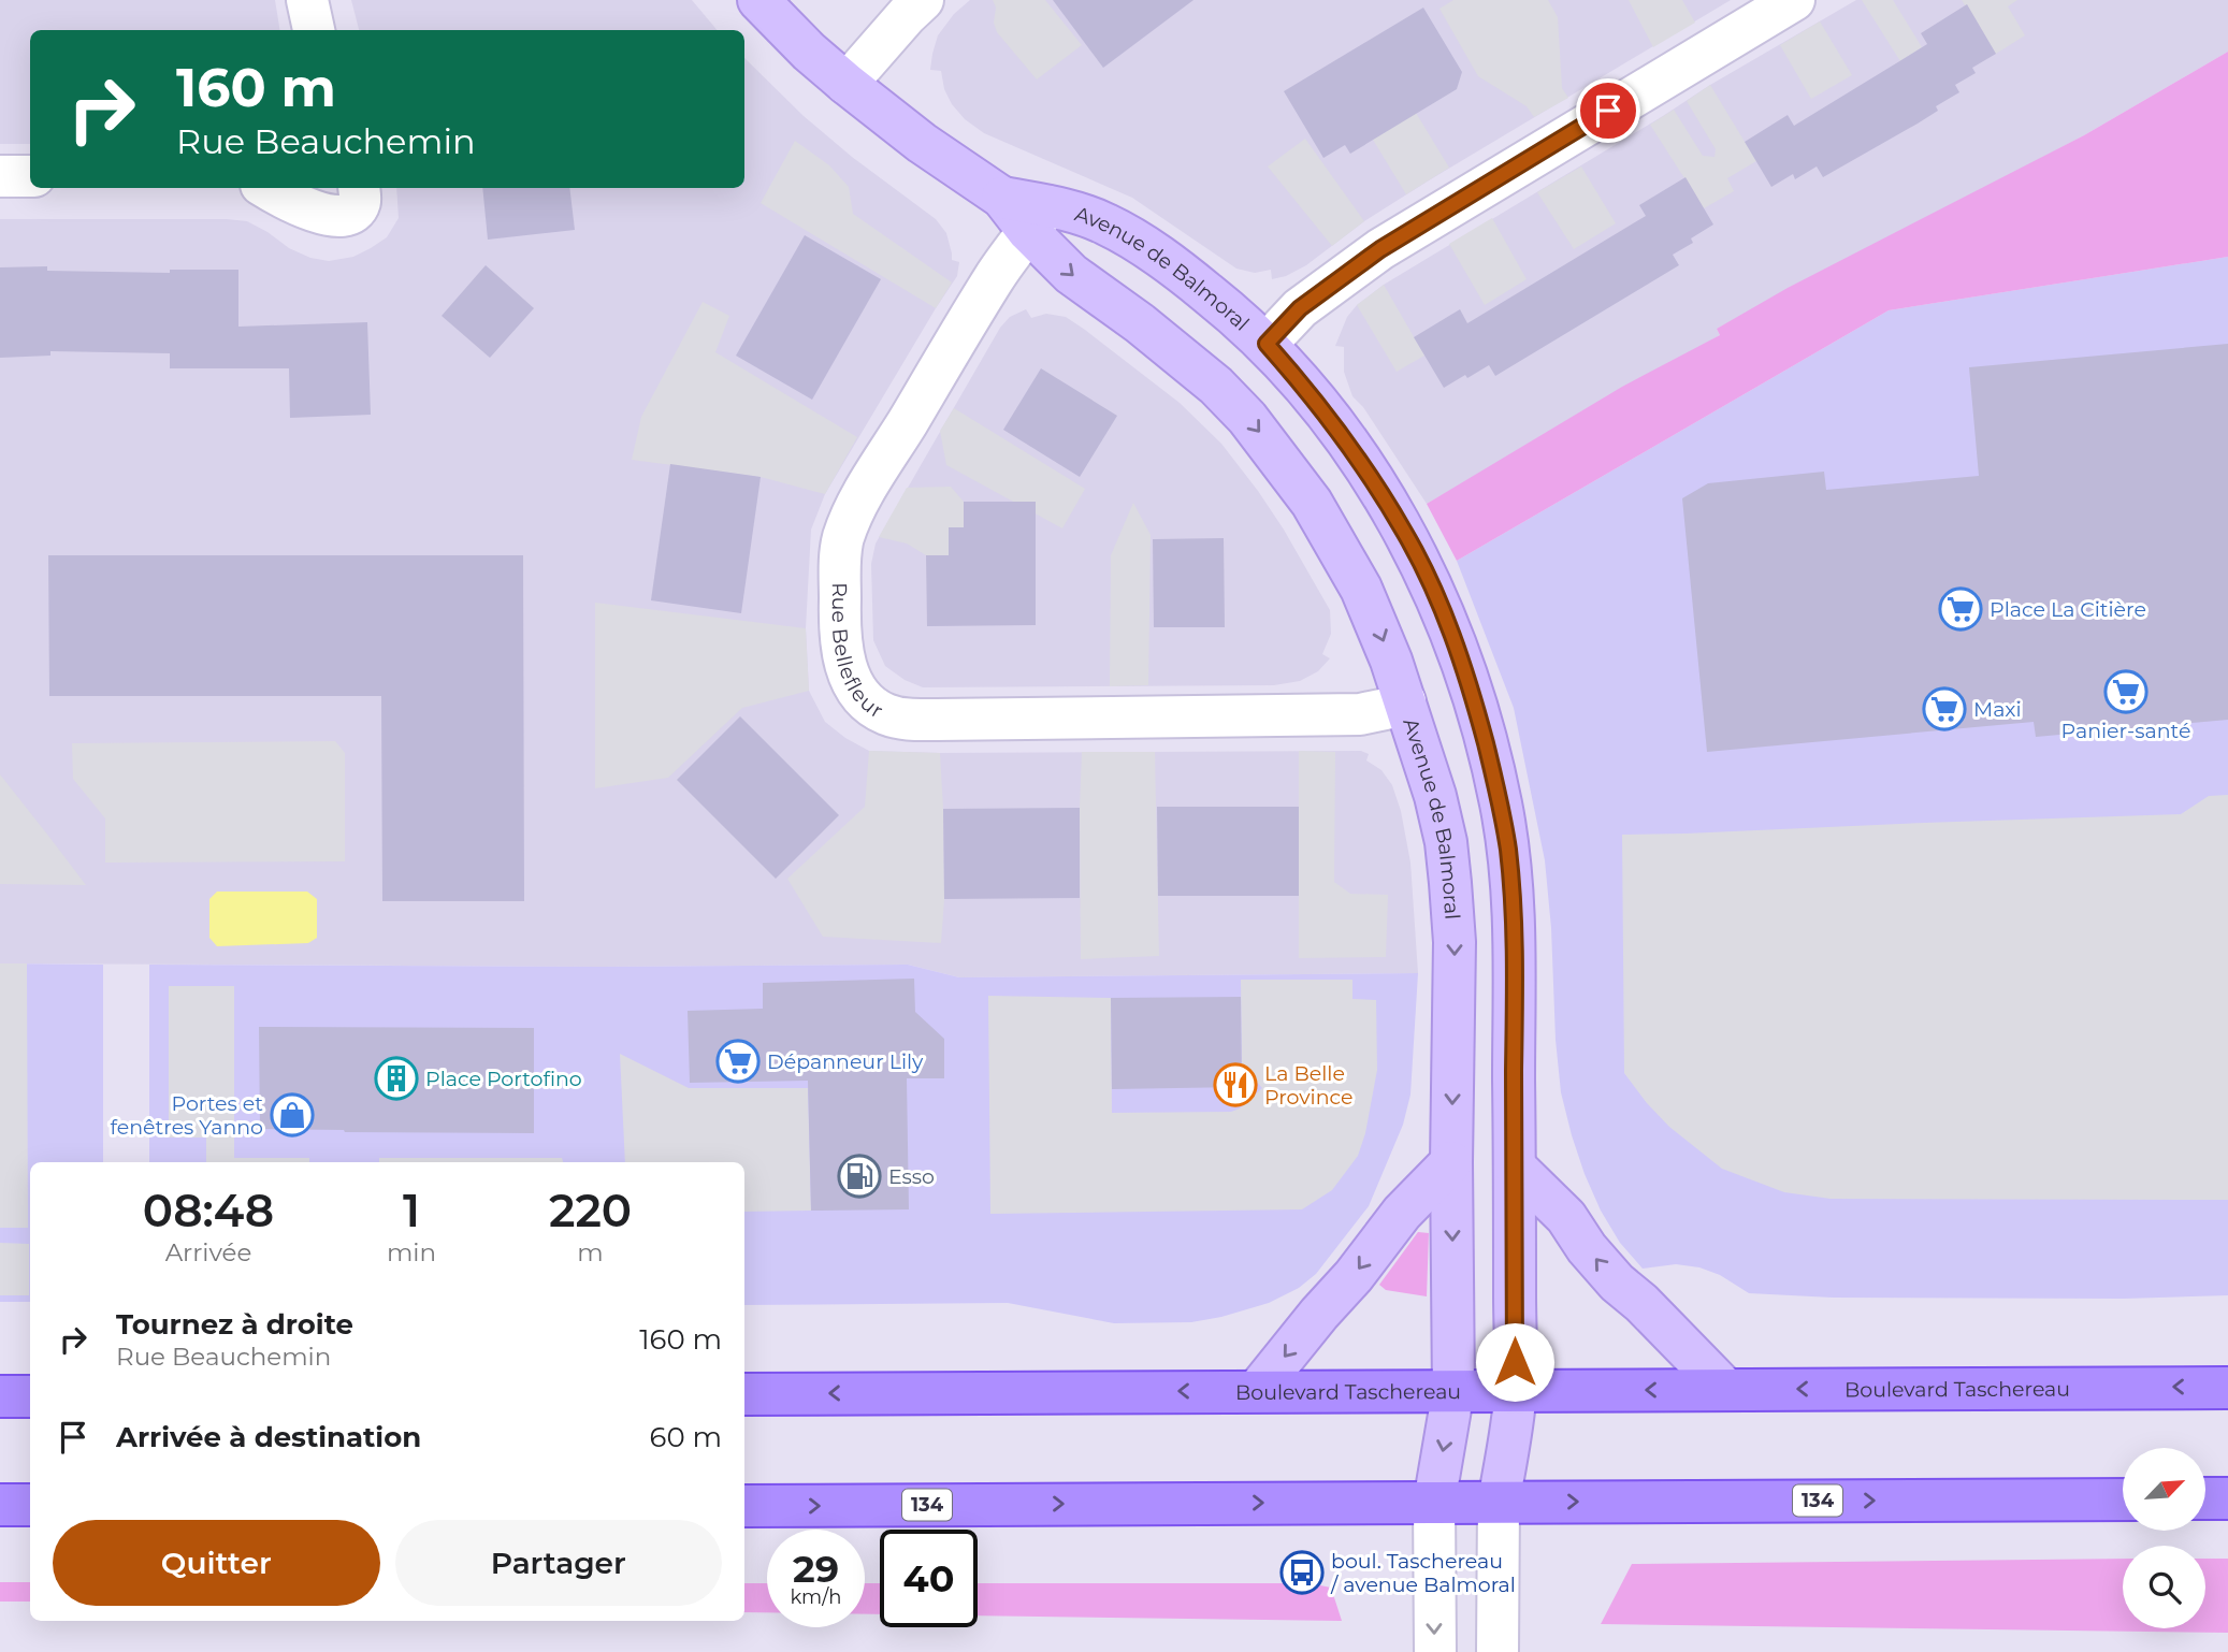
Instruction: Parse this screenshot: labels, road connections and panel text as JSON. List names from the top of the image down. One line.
{"streets":{"main road":["Boulevard Taschereau","134"],"street":["Avenue de Balmoral","Rue Bellefleur"]},"crossings":[["Avenue de Balmoral","Rue Bellefleur"],["Avenue de Balmoral","Boulevard Taschereau"],["Avenue de Balmoral","134"]],"places":{"supermarket":["Place La Citière","Panier-santé","Maxi","Dépanneur Lily"],"building":["Place Portofino"],"restaurant":["La Belle Province"],"shop":["Portes et fenêtres Yanno"],"fuel station":["Esso"],"bus stop":["boul. Taschereau / avenue Balmoral"]},"north":"top right","page":{"turn":["160 m","Rue Beauchemin"],"eta":["08:48","Arrivée","1","min","220","m"],"list":[{"name":"Tournez à droite","note":"Rue Beauchemin","value":"160 m"},{"name":"Arrivée à destination","value":"60 m"}],"buttons":["Quitter","Partager"],"speed":"29 km/h","limit":"40"}}
